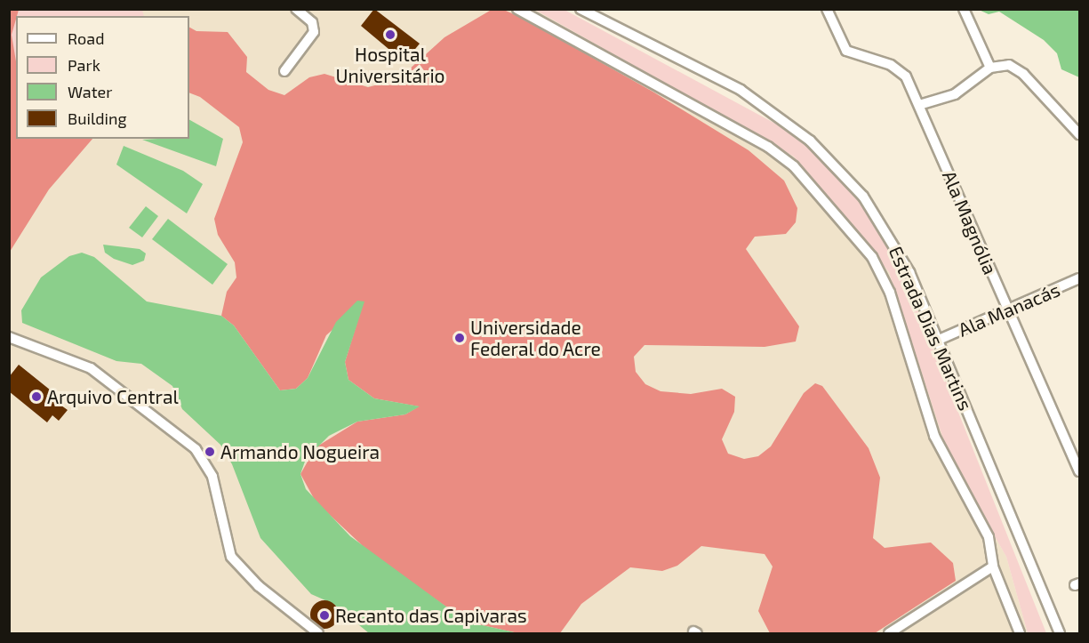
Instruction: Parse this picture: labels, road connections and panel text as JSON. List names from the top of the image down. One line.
{"streets":{"street":["Ala Magnólia","Ala Manacás","Estrada Dias Martins"]},"crossings":[["Ala Magnólia","Ala Manacás"],["Ala Manacás","Estrada Dias Martins"]],"places":["Hospital Universitário","Universidade Federal do Acre","Arquivo Central","Armando Nogueira","Recanto das Capivaras"],"legend":["Road","Park","Water","Building"]}
